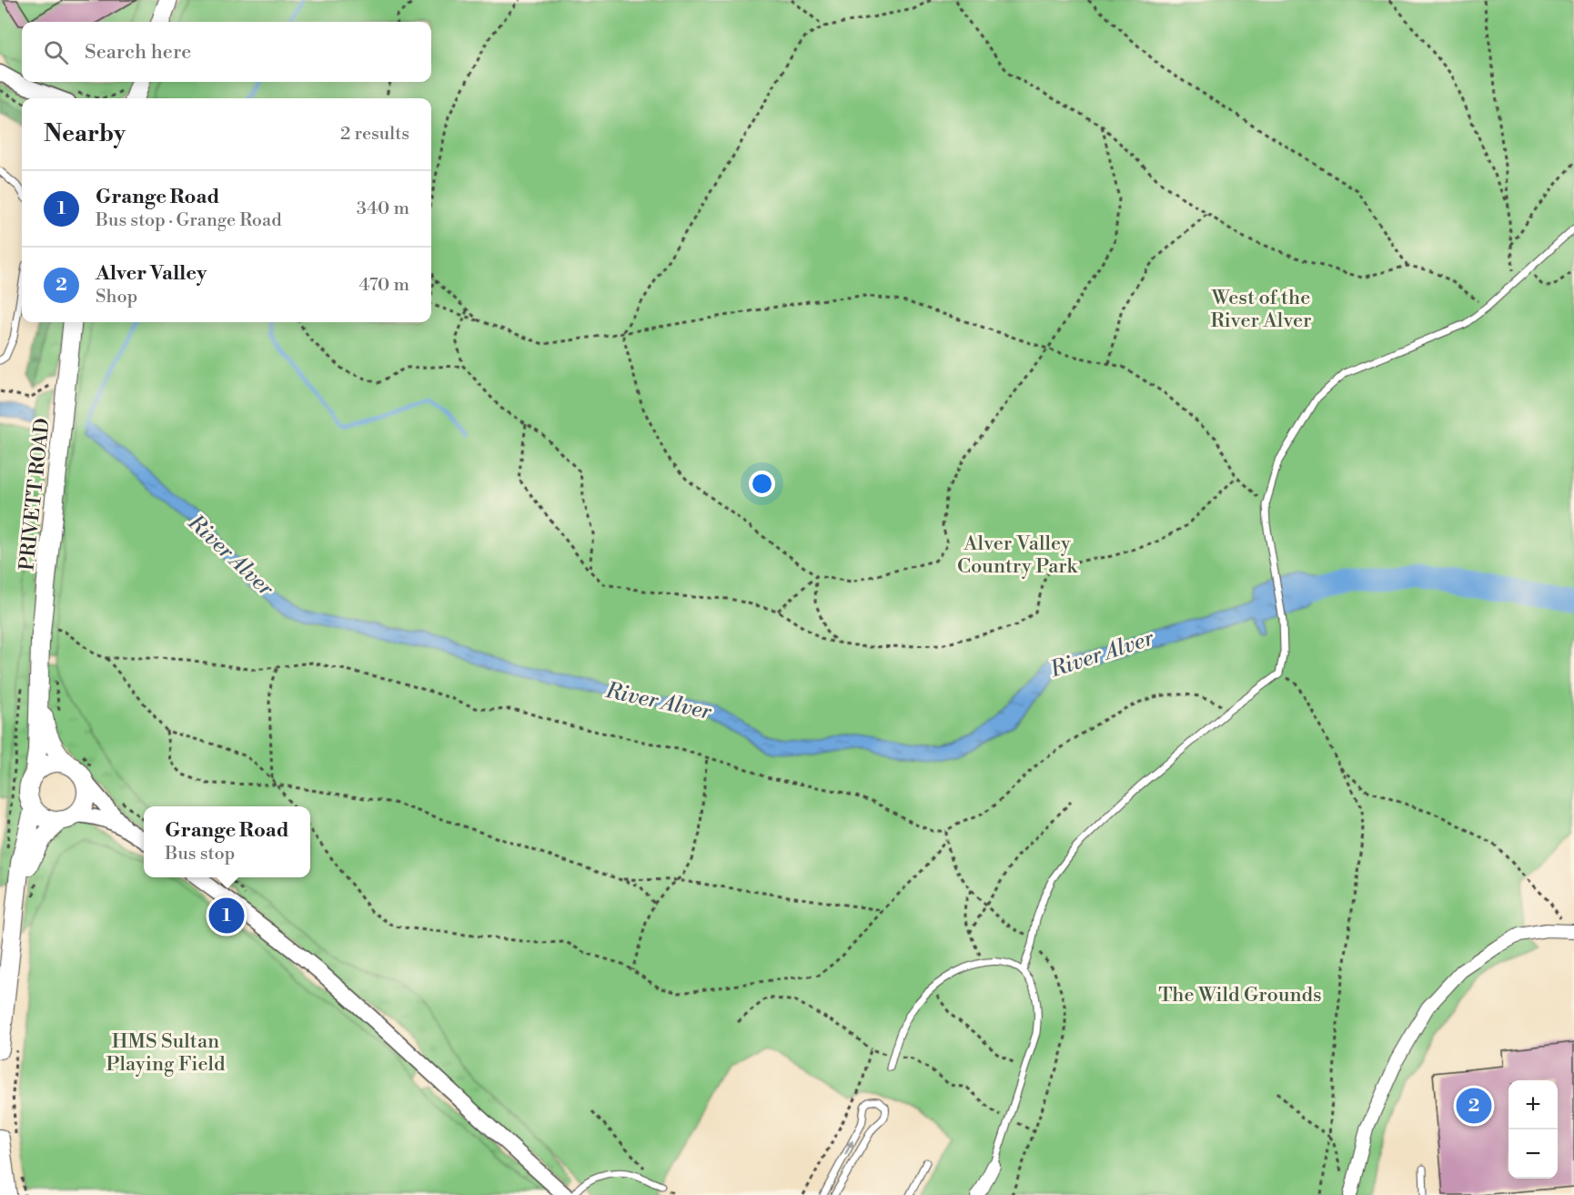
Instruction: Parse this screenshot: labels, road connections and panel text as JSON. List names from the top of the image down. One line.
{"streets":{"main road":["PRIVETT ROAD"]},"water":["River Alver"],"parks":["West of the River Alver","Alver Valley Country Park","The Wild Grounds","HMS Sultan Playing Field"],"page":{"search":"Search here","heading":["Nearby","2 results"],"list":[{"mark":"1","name":"Grange Road","note":"Bus stop · Grange Road","value":"340 m"},{"mark":"2","name":"Alver Valley","note":"Shop","value":"470 m"}],"popup":["Grange Road","Bus stop"],"pins":["1","2"],"map_buttons":["+","−"]}}
